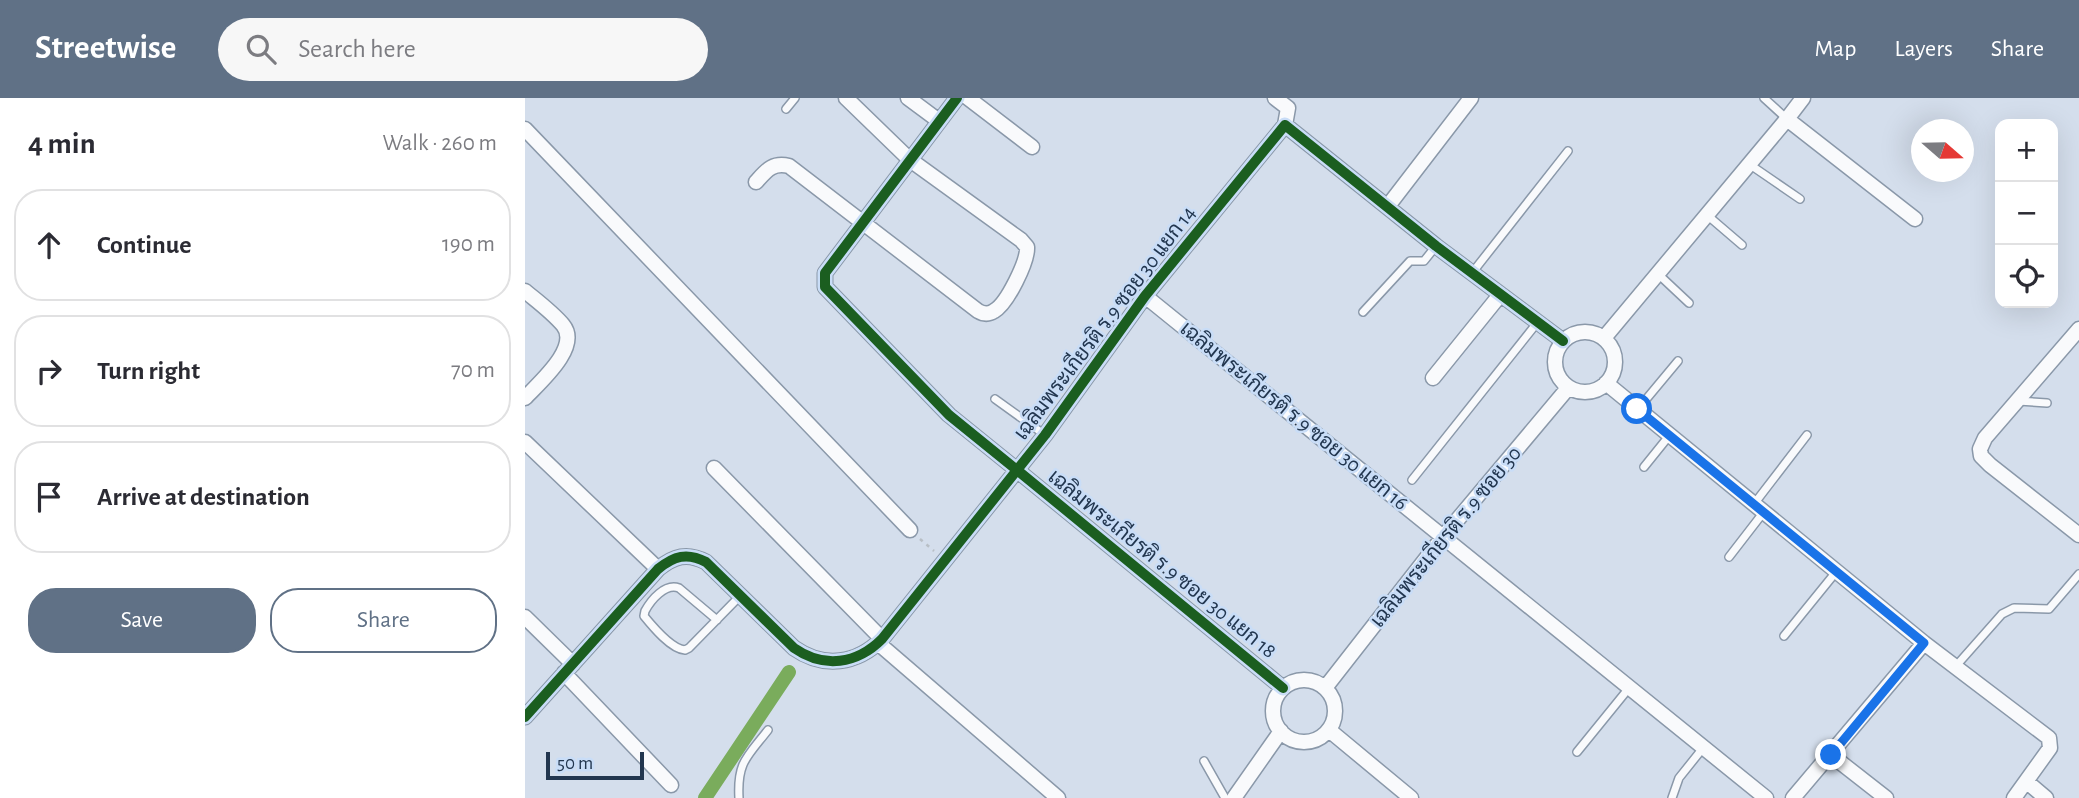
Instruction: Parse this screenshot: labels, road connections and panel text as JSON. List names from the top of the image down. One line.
{"streets":{"street":["เฉลิมพระเกียรติ ร.9 ซอย 30 แยก 14","เฉลิมพระเกียรติ ร.9 ซอย 30 แยก 16","เฉลิมพระเกียรติ ร.9 ซอย 30","เฉลิมพระเกียรติ ร.9 ซอย 30 แยก 18"]},"crossings":[["เฉลิมพระเกียรติ ร.9 ซอย 30 แยก 14","เฉลิมพระเกียรติ ร.9 ซอย 30 แยก 16"],["เฉลิมพระเกียรติ ร.9 ซอย 30 แยก 14","เฉลิมพระเกียรติ ร.9 ซอย 30 แยก 18"],["เฉลิมพระเกียรติ ร.9 ซอย 30 แยก 16","เฉลิมพระเกียรติ ร.9 ซอย 30"],["เฉลิมพระเกียรติ ร.9 ซอย 30","เฉลิมพระเกียรติ ร.9 ซอย 30 แยก 18"]],"scale_bar":"50 m","north":"right","page":{"header":"Streetwise","search":"Search here","nav":["Map","Layers","Share"],"heading":["4 min","Walk · 260 m"],"map_buttons":["+","−"],"list":[["Continue","190 m"],["Turn right","70 m"],"Arrive at destination"],"buttons":["Save","Share"],"scale":"50 m"}}
